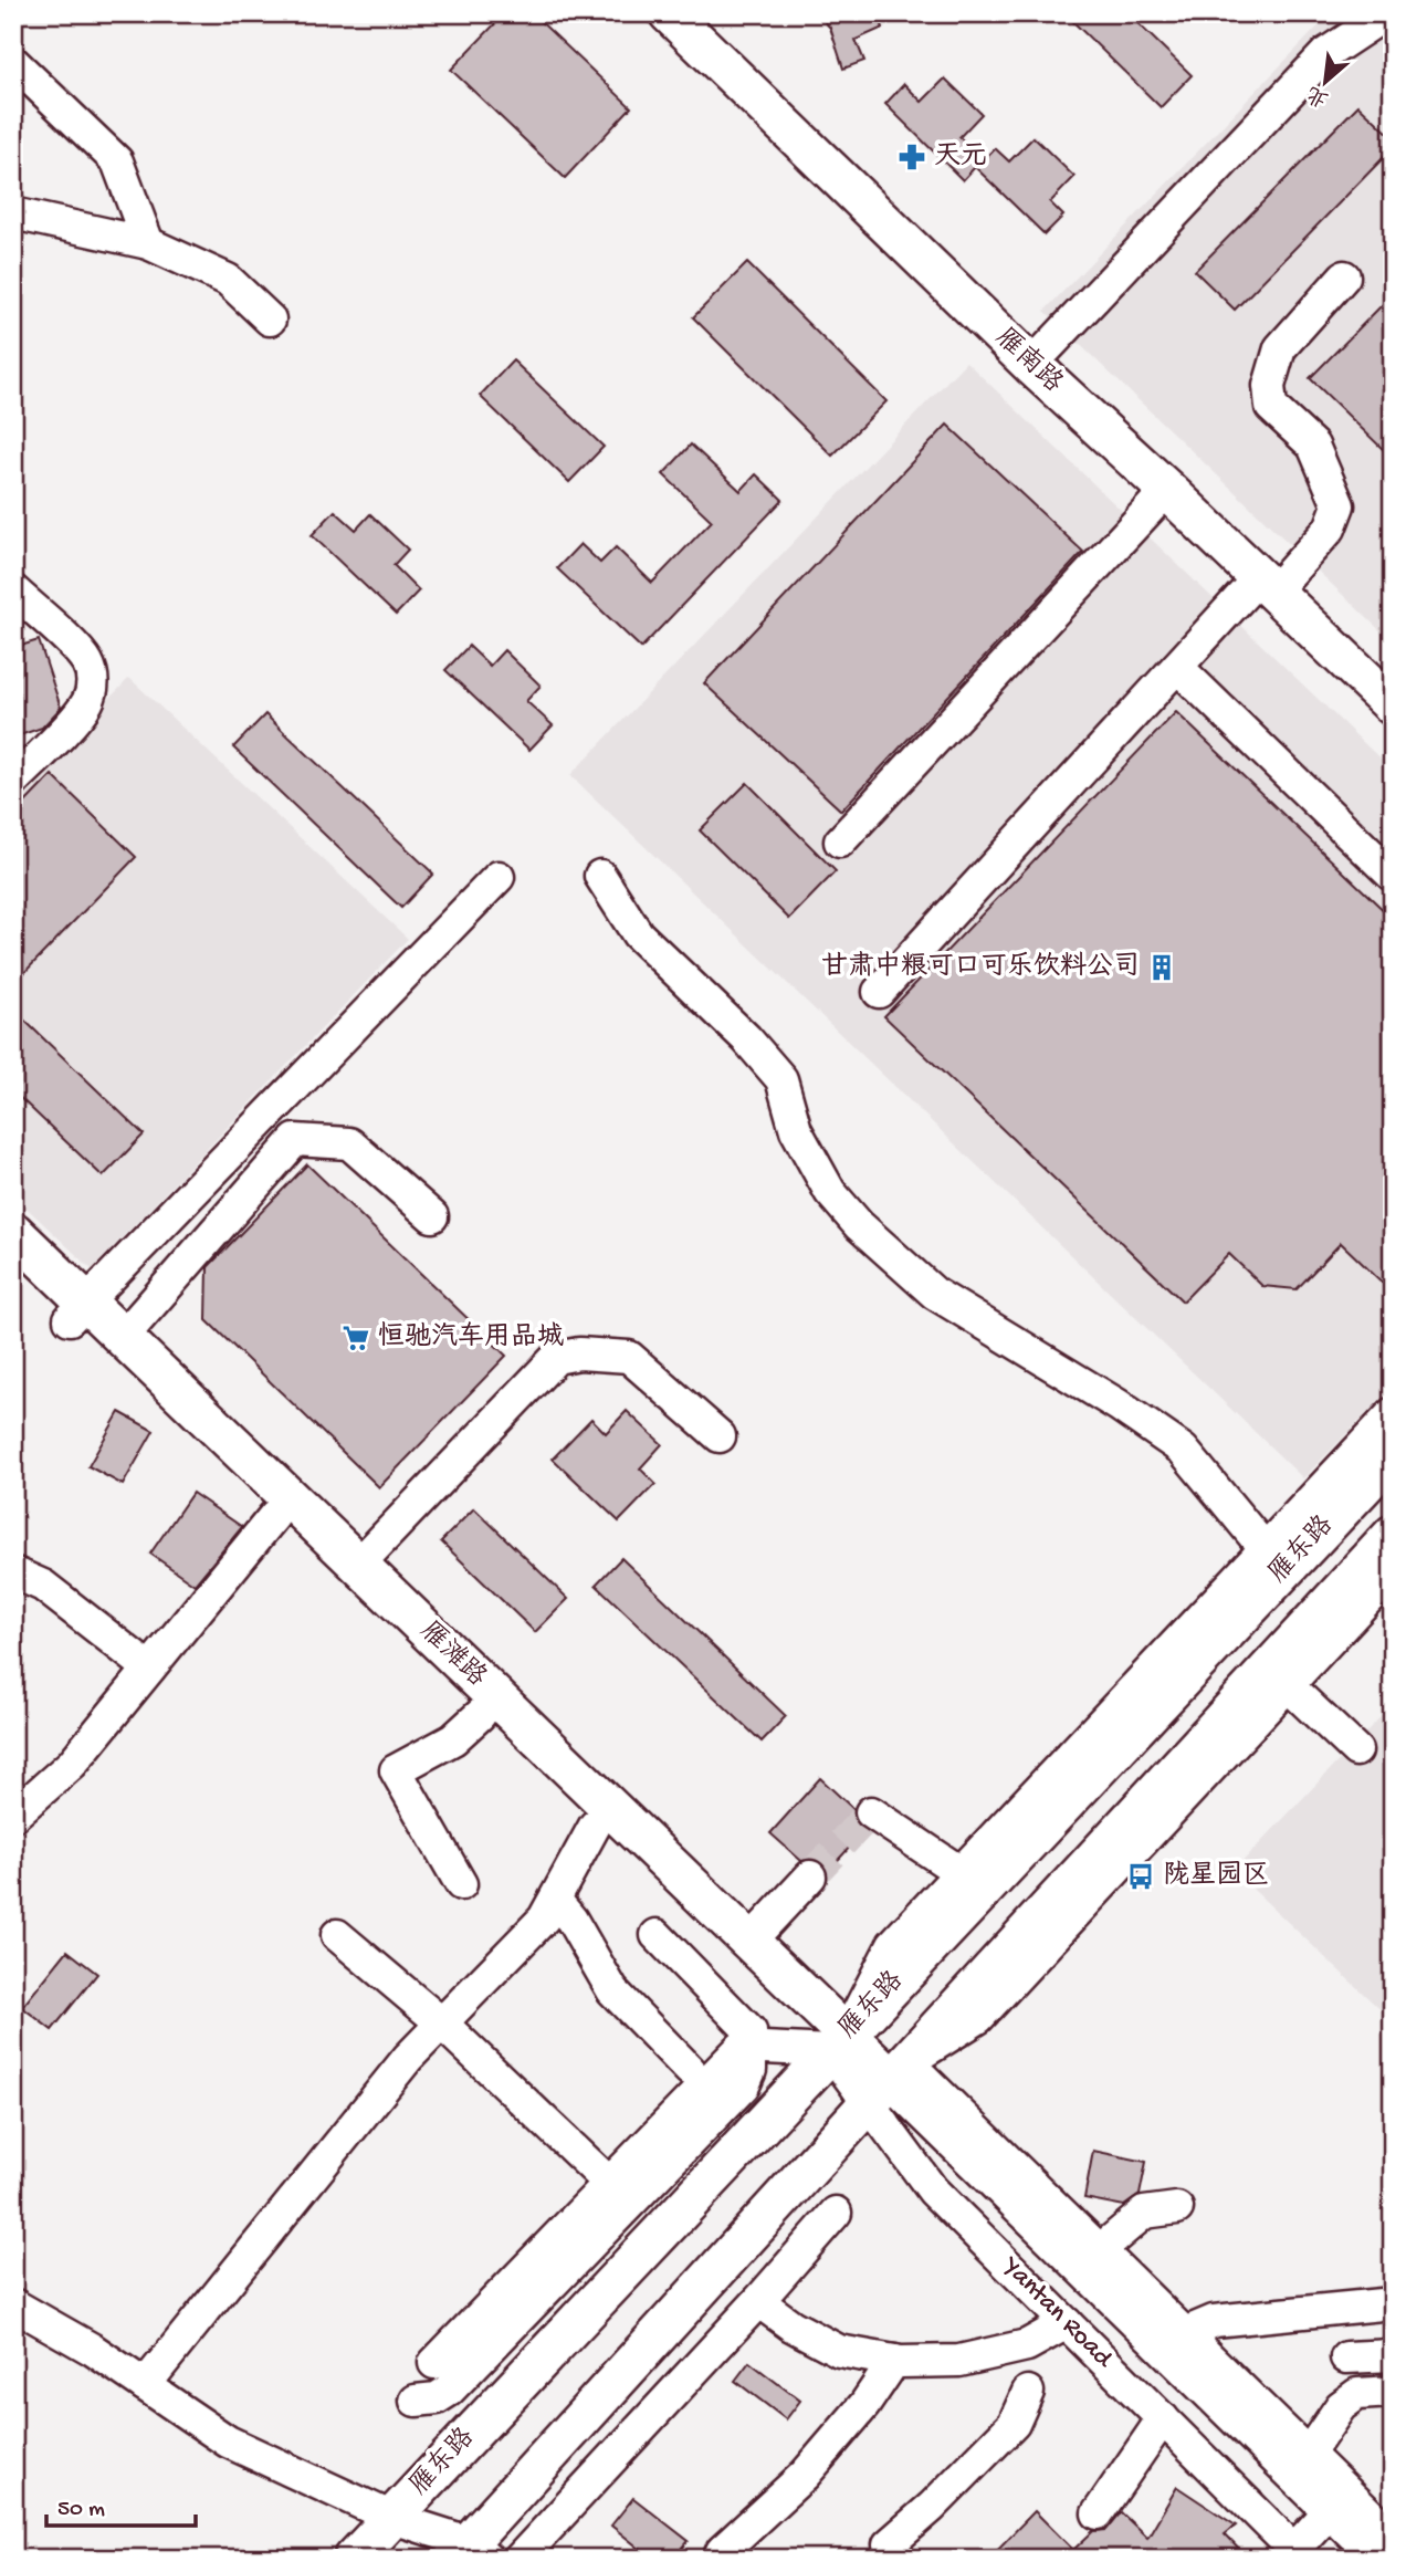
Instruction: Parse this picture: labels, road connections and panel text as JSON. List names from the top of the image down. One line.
{"streets":{"main road":["雁南路","雁东路","雁滩路","Yantan Road"]},"crossings":[["雁东路","雁滩路"],["雁东路","Yantan Road"],["雁滩路","Yantan Road"]],"places":{"pharmacy":["天元"],"building":["甘肃中粮可口可乐饮料公司"],"supermarket":["恒驰汽车用品城"],"bus stop":["陇星园区"]},"scale_bar":"50 m","north":"bottom left"}
